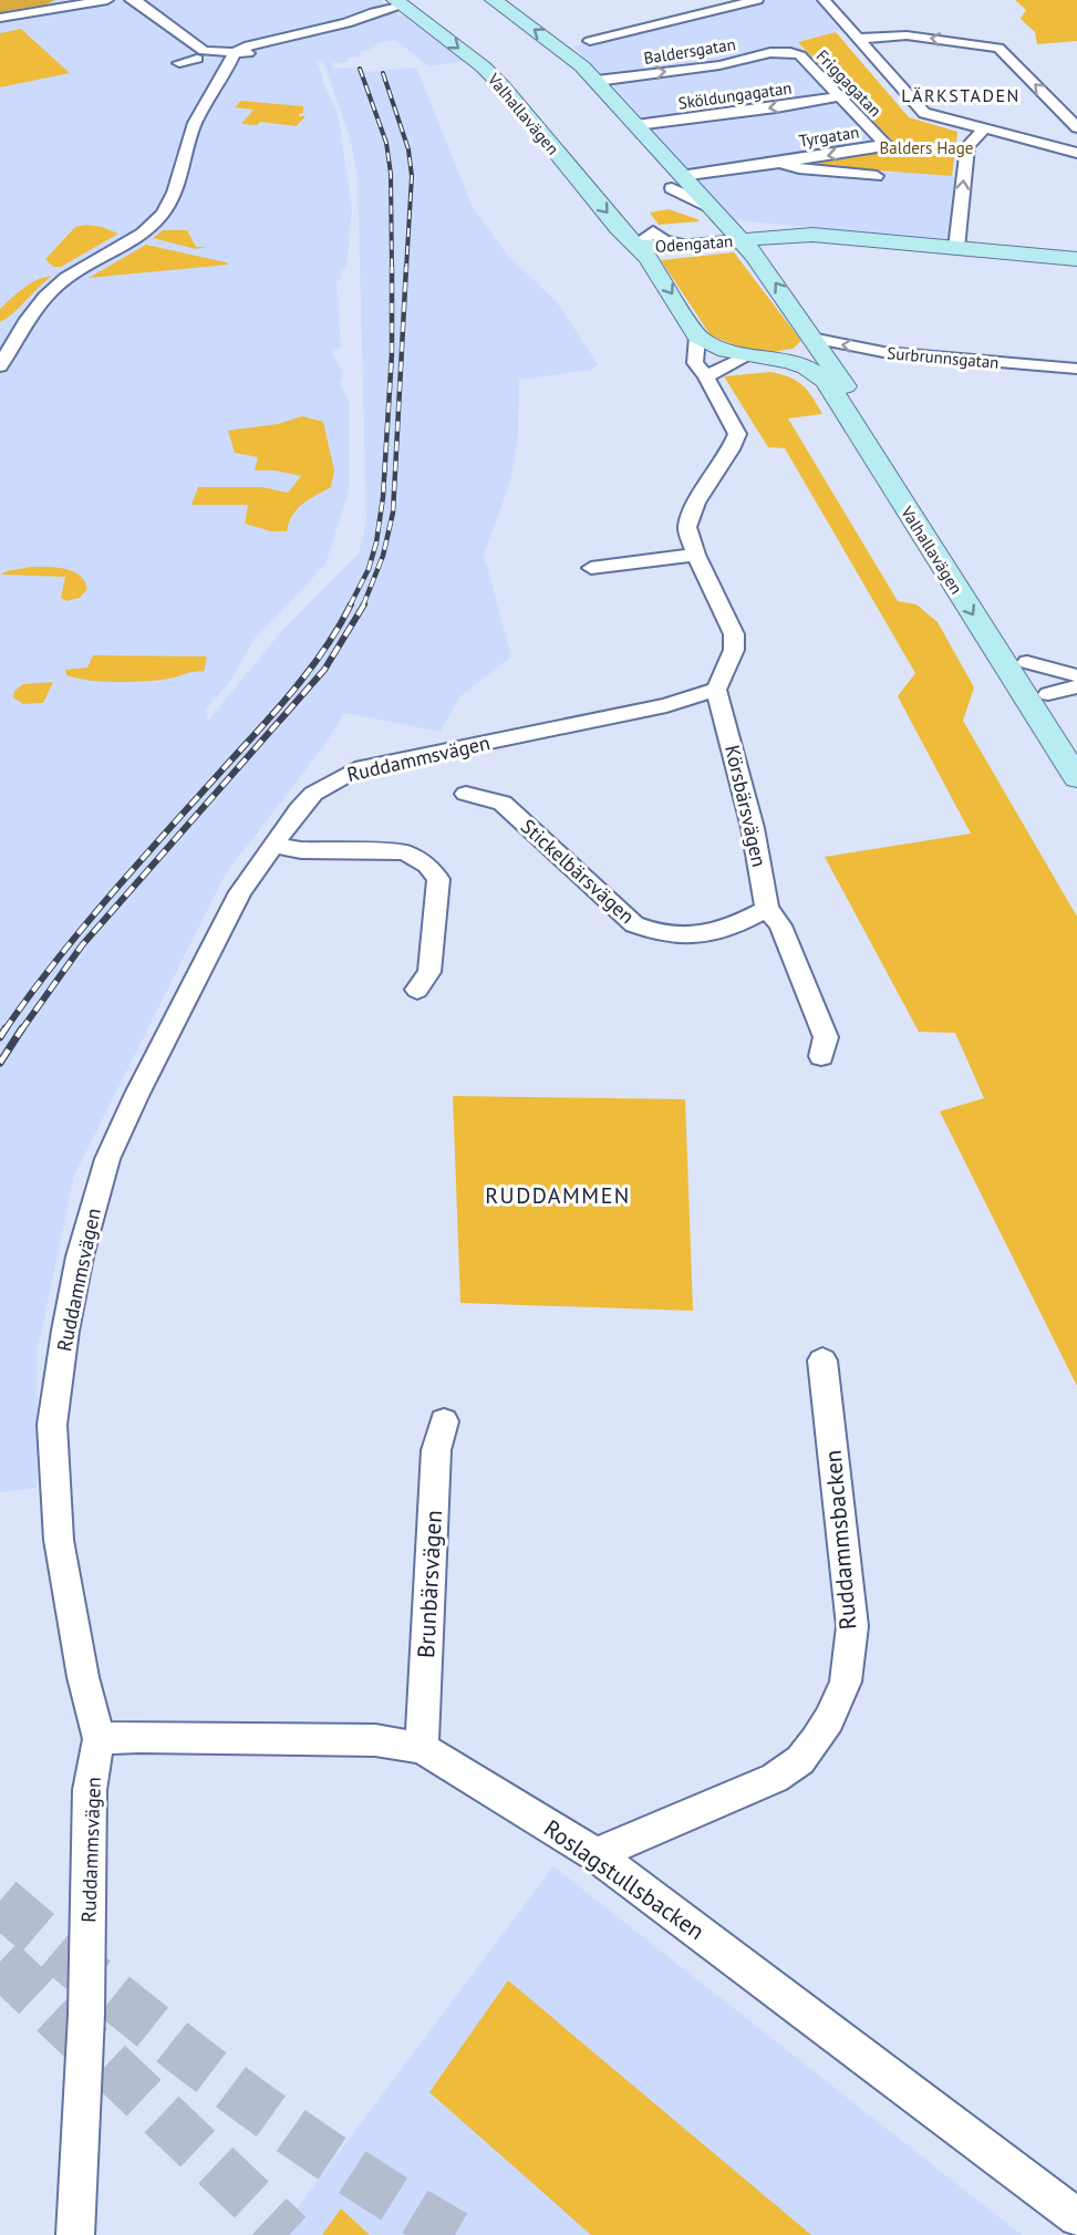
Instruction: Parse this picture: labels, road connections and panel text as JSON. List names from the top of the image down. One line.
{"streets":{"main road":["Valhallavägen","Odengatan"],"street":["Baldersgatan","Friggagatan","Sköldungagatan","Tyrgatan","Surbrunnsgatan","Ruddammsvägen","Körsbärsvägen","Stickelbärsvägen","Ruddammsbacken","Brunbärsvägen","Roslagstullsbacken"]},"crossings":[["Baldersgatan","Friggagatan"],["Baldersgatan","Valhallavägen"],["Friggagatan","Sköldungagatan"],["Friggagatan","Tyrgatan"],["Sköldungagatan","Valhallavägen"],["Valhallavägen","Tyrgatan"],["Valhallavägen","Odengatan"],["Valhallavägen","Surbrunnsgatan"],["Ruddammsvägen","Körsbärsvägen"],["Ruddammsvägen","Roslagstullsbacken"],["Körsbärsvägen","Stickelbärsvägen"],["Ruddammsbacken","Roslagstullsbacken"],["Brunbärsvägen","Roslagstullsbacken"]],"one_way":["Surbrunnsgatan"],"districts":["LÄRKSTADEN","RUDDAMMEN"],"parks":["Balders Hage"]}
